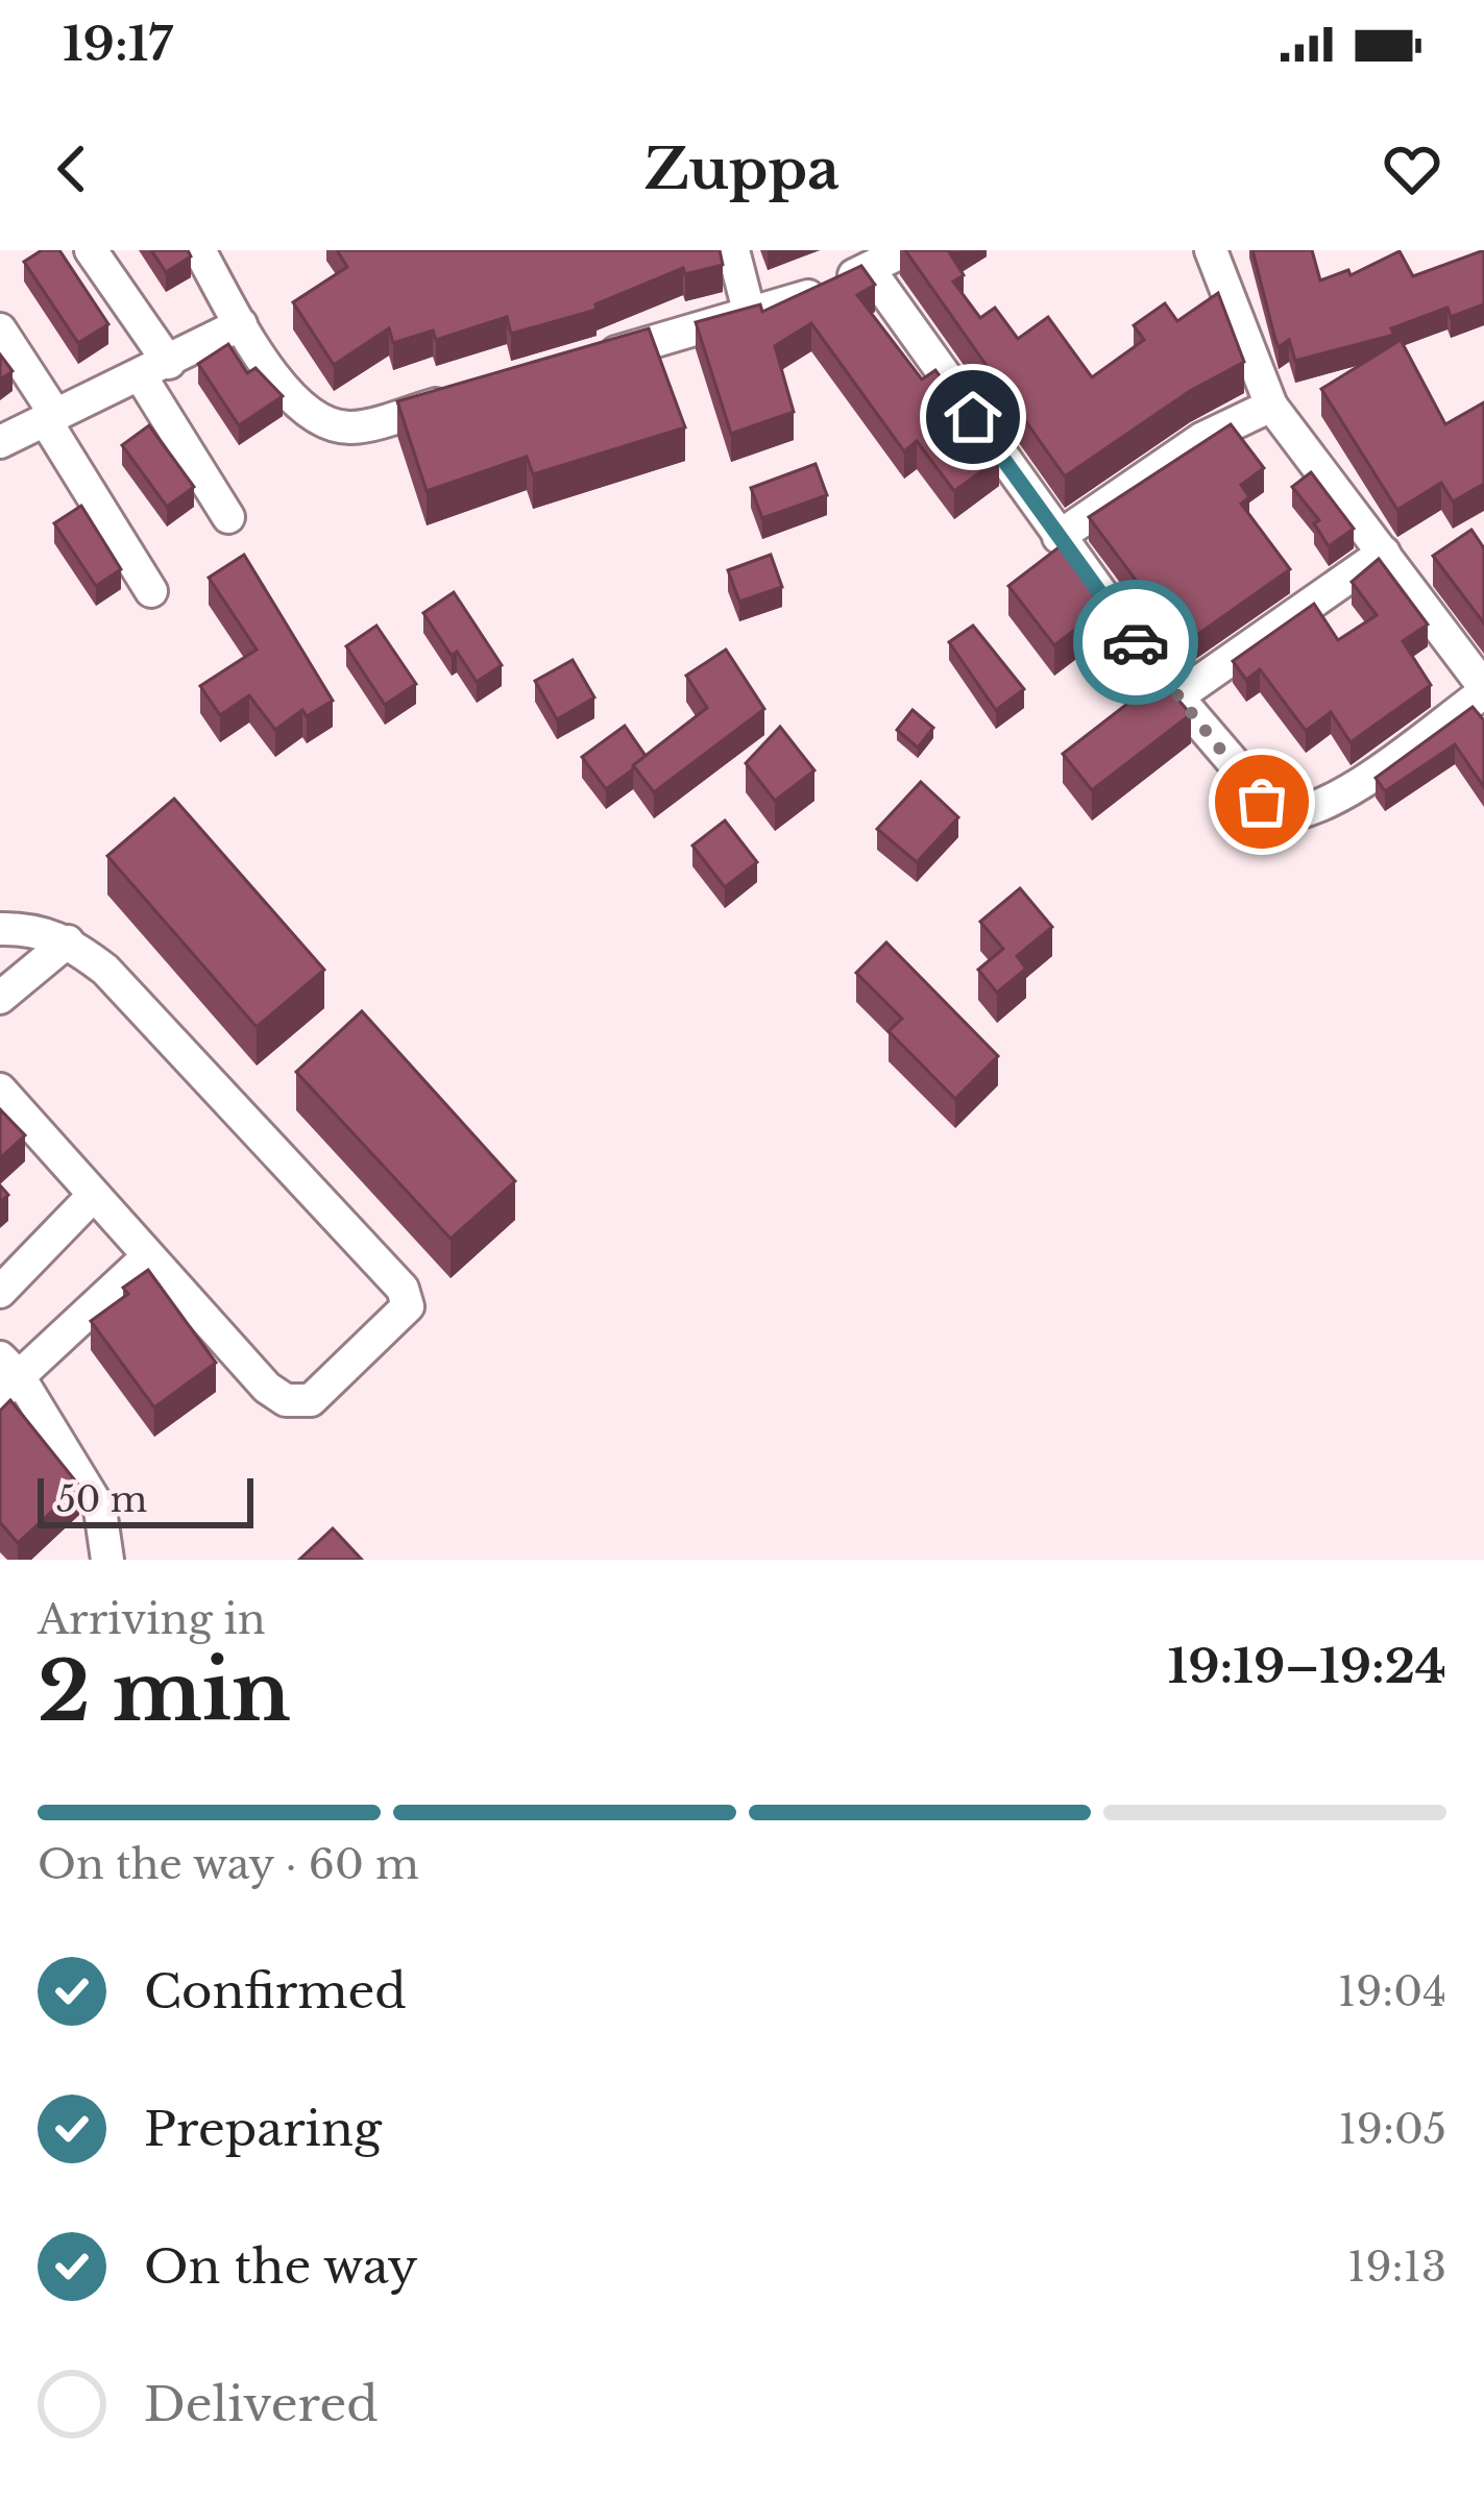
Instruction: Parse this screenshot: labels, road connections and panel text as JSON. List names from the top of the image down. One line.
{"scale_bar":"50 m","page":{"status":"19:17","header":"Zuppa","scale":"50 m","heading":["2 min","Arriving in","19:19–19:24"],"bar":"On the way · 60 m","list":[["Confirmed","19:04"],["Preparing","19:05"],["On the way","19:13"],"Delivered"]}}
